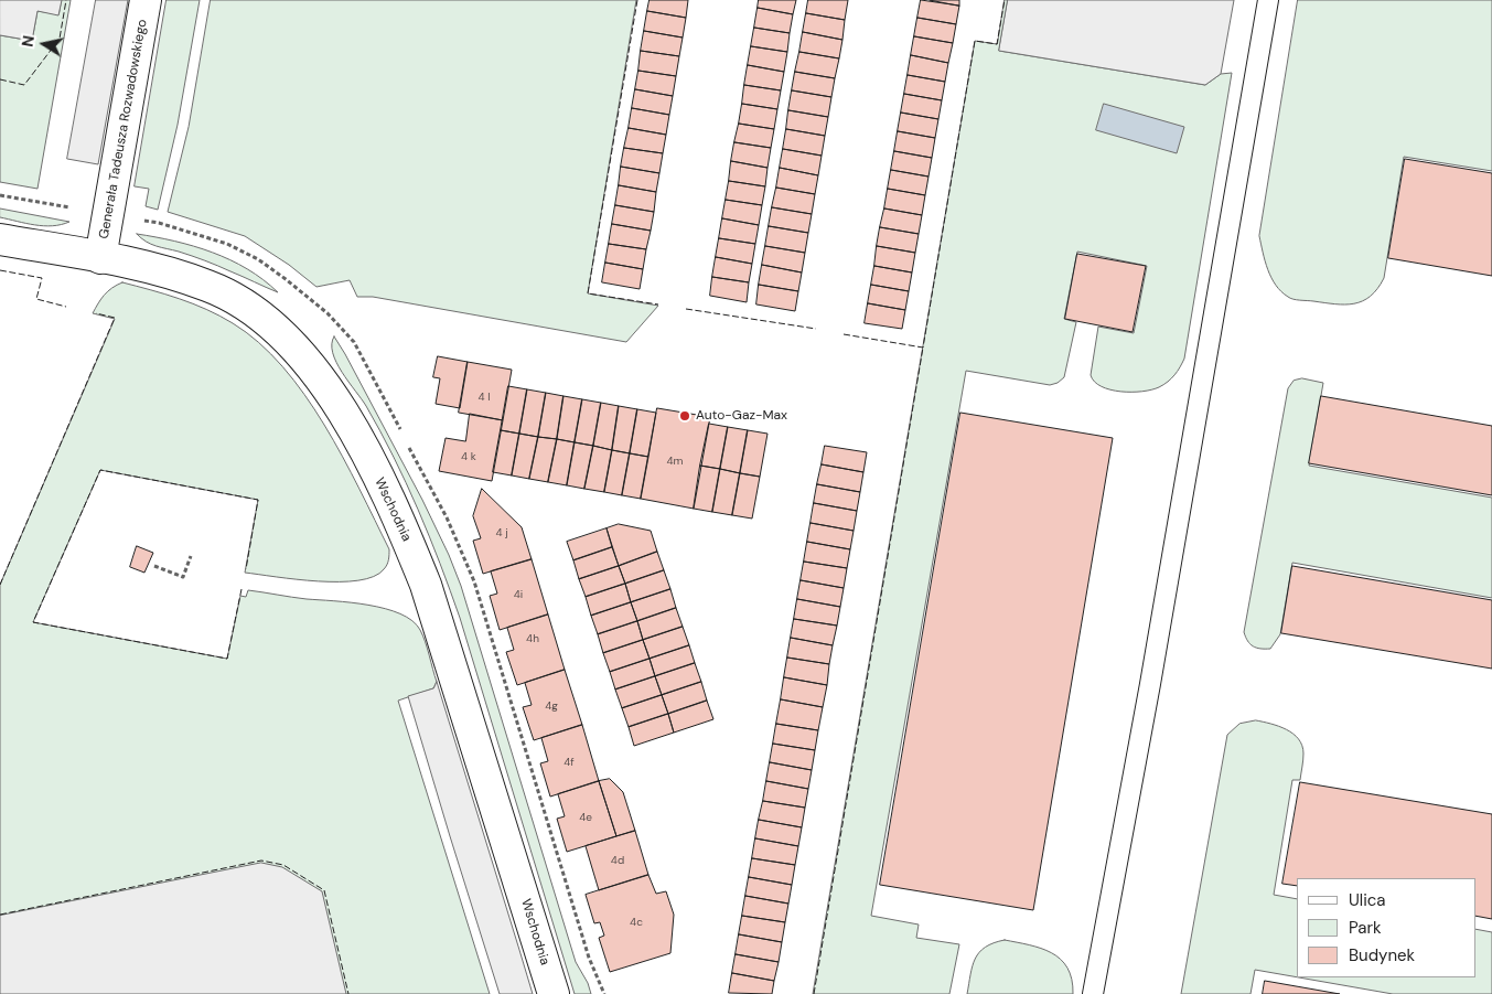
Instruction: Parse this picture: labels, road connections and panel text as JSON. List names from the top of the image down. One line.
{"streets":{"street":["Generała Tadeusza Rozwadowskiego","Wschodnia"]},"crossings":[["Generała Tadeusza Rozwadowskiego","Wschodnia"]],"places":["Auto-Gaz-Max"],"house_numbers":["4 l","4 k","4m","4 j","4i","4h","4g","4f","4e","4d","4c"],"legend":["Ulica","Park","Budynek"],"north":"left"}
